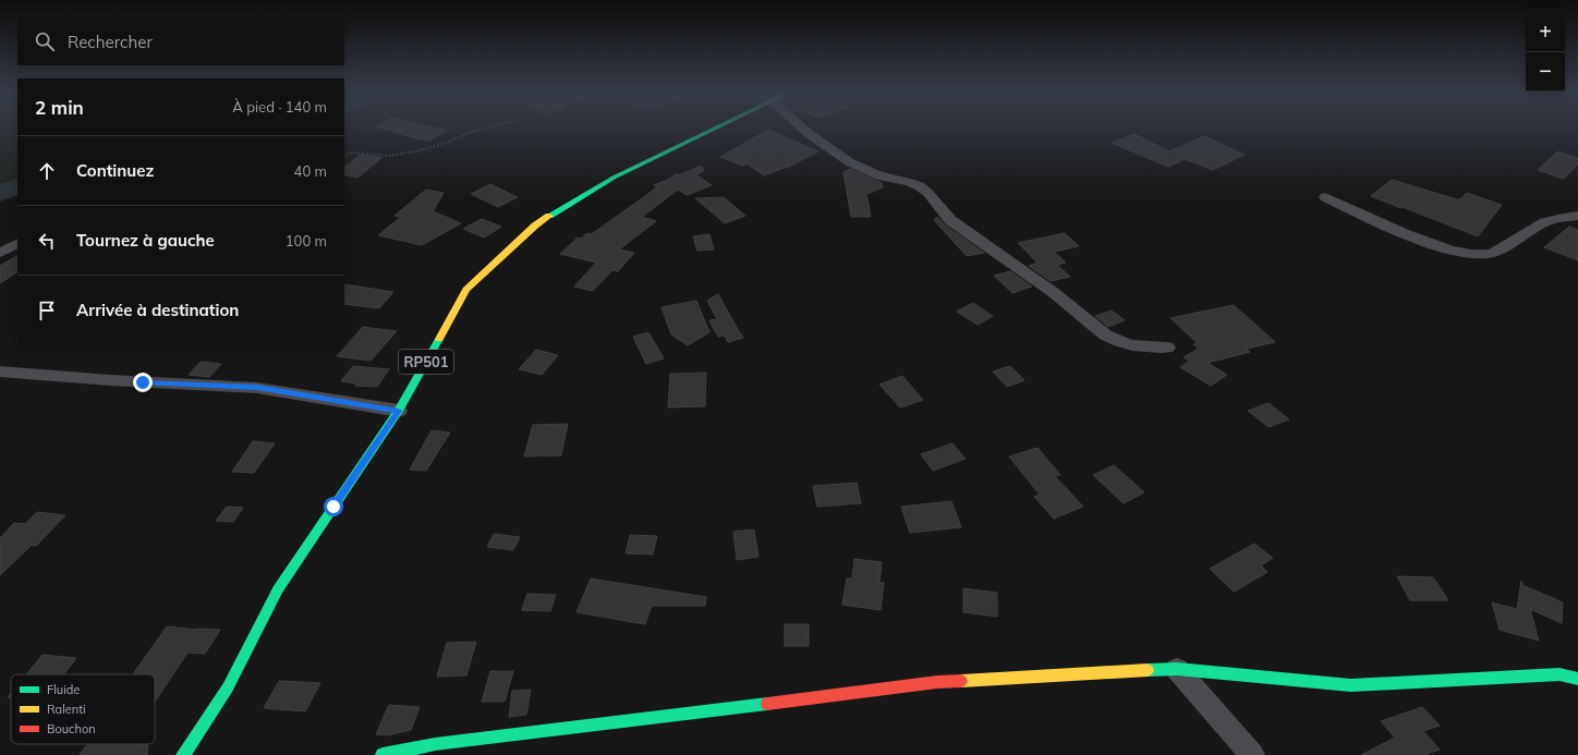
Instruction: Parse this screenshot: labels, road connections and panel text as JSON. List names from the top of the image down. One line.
{"streets":{"main road":["RP501"]},"legend":["Fluide","Ralenti","Bouchon"],"page":{"map_buttons":["+","−"],"search":"Rechercher","heading":["2 min","À pied · 140 m"],"list":[["Continuez","40 m"],["Tournez à gauche","100 m"],"Arrivée à destination"]}}
